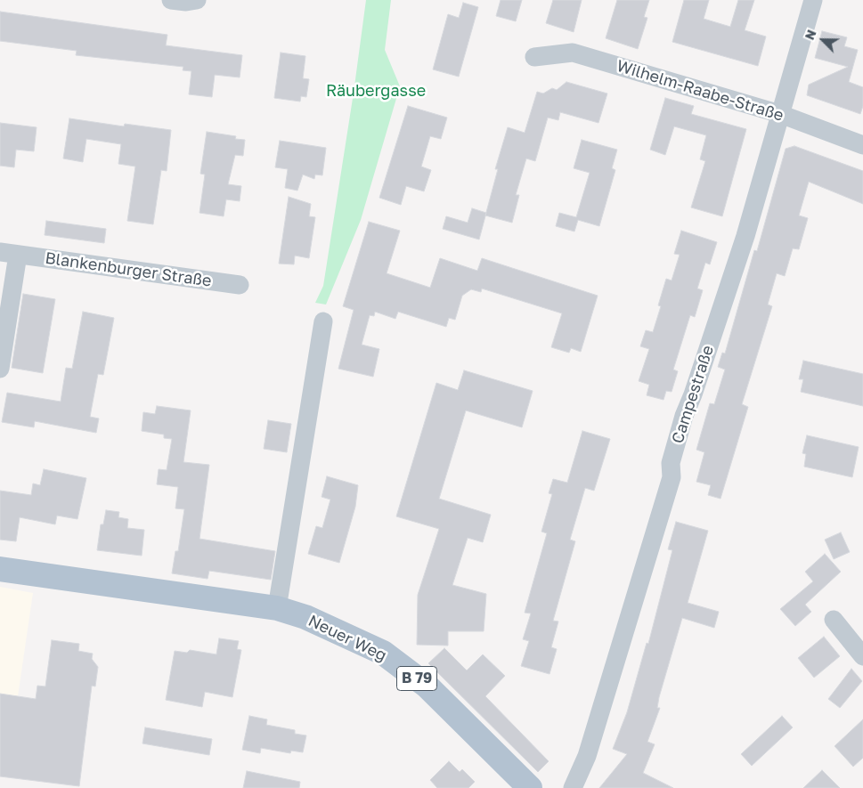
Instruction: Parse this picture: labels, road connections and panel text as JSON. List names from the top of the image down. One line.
{"streets":{"main road":["Neuer Weg","B 79"],"street":["Wilhelm-Raabe-Straße","Blankenburger Straße","Campestraße"]},"crossings":[["Wilhelm-Raabe-Straße","Campestraße"]],"parks":["Räubergasse"],"north":"top left"}
